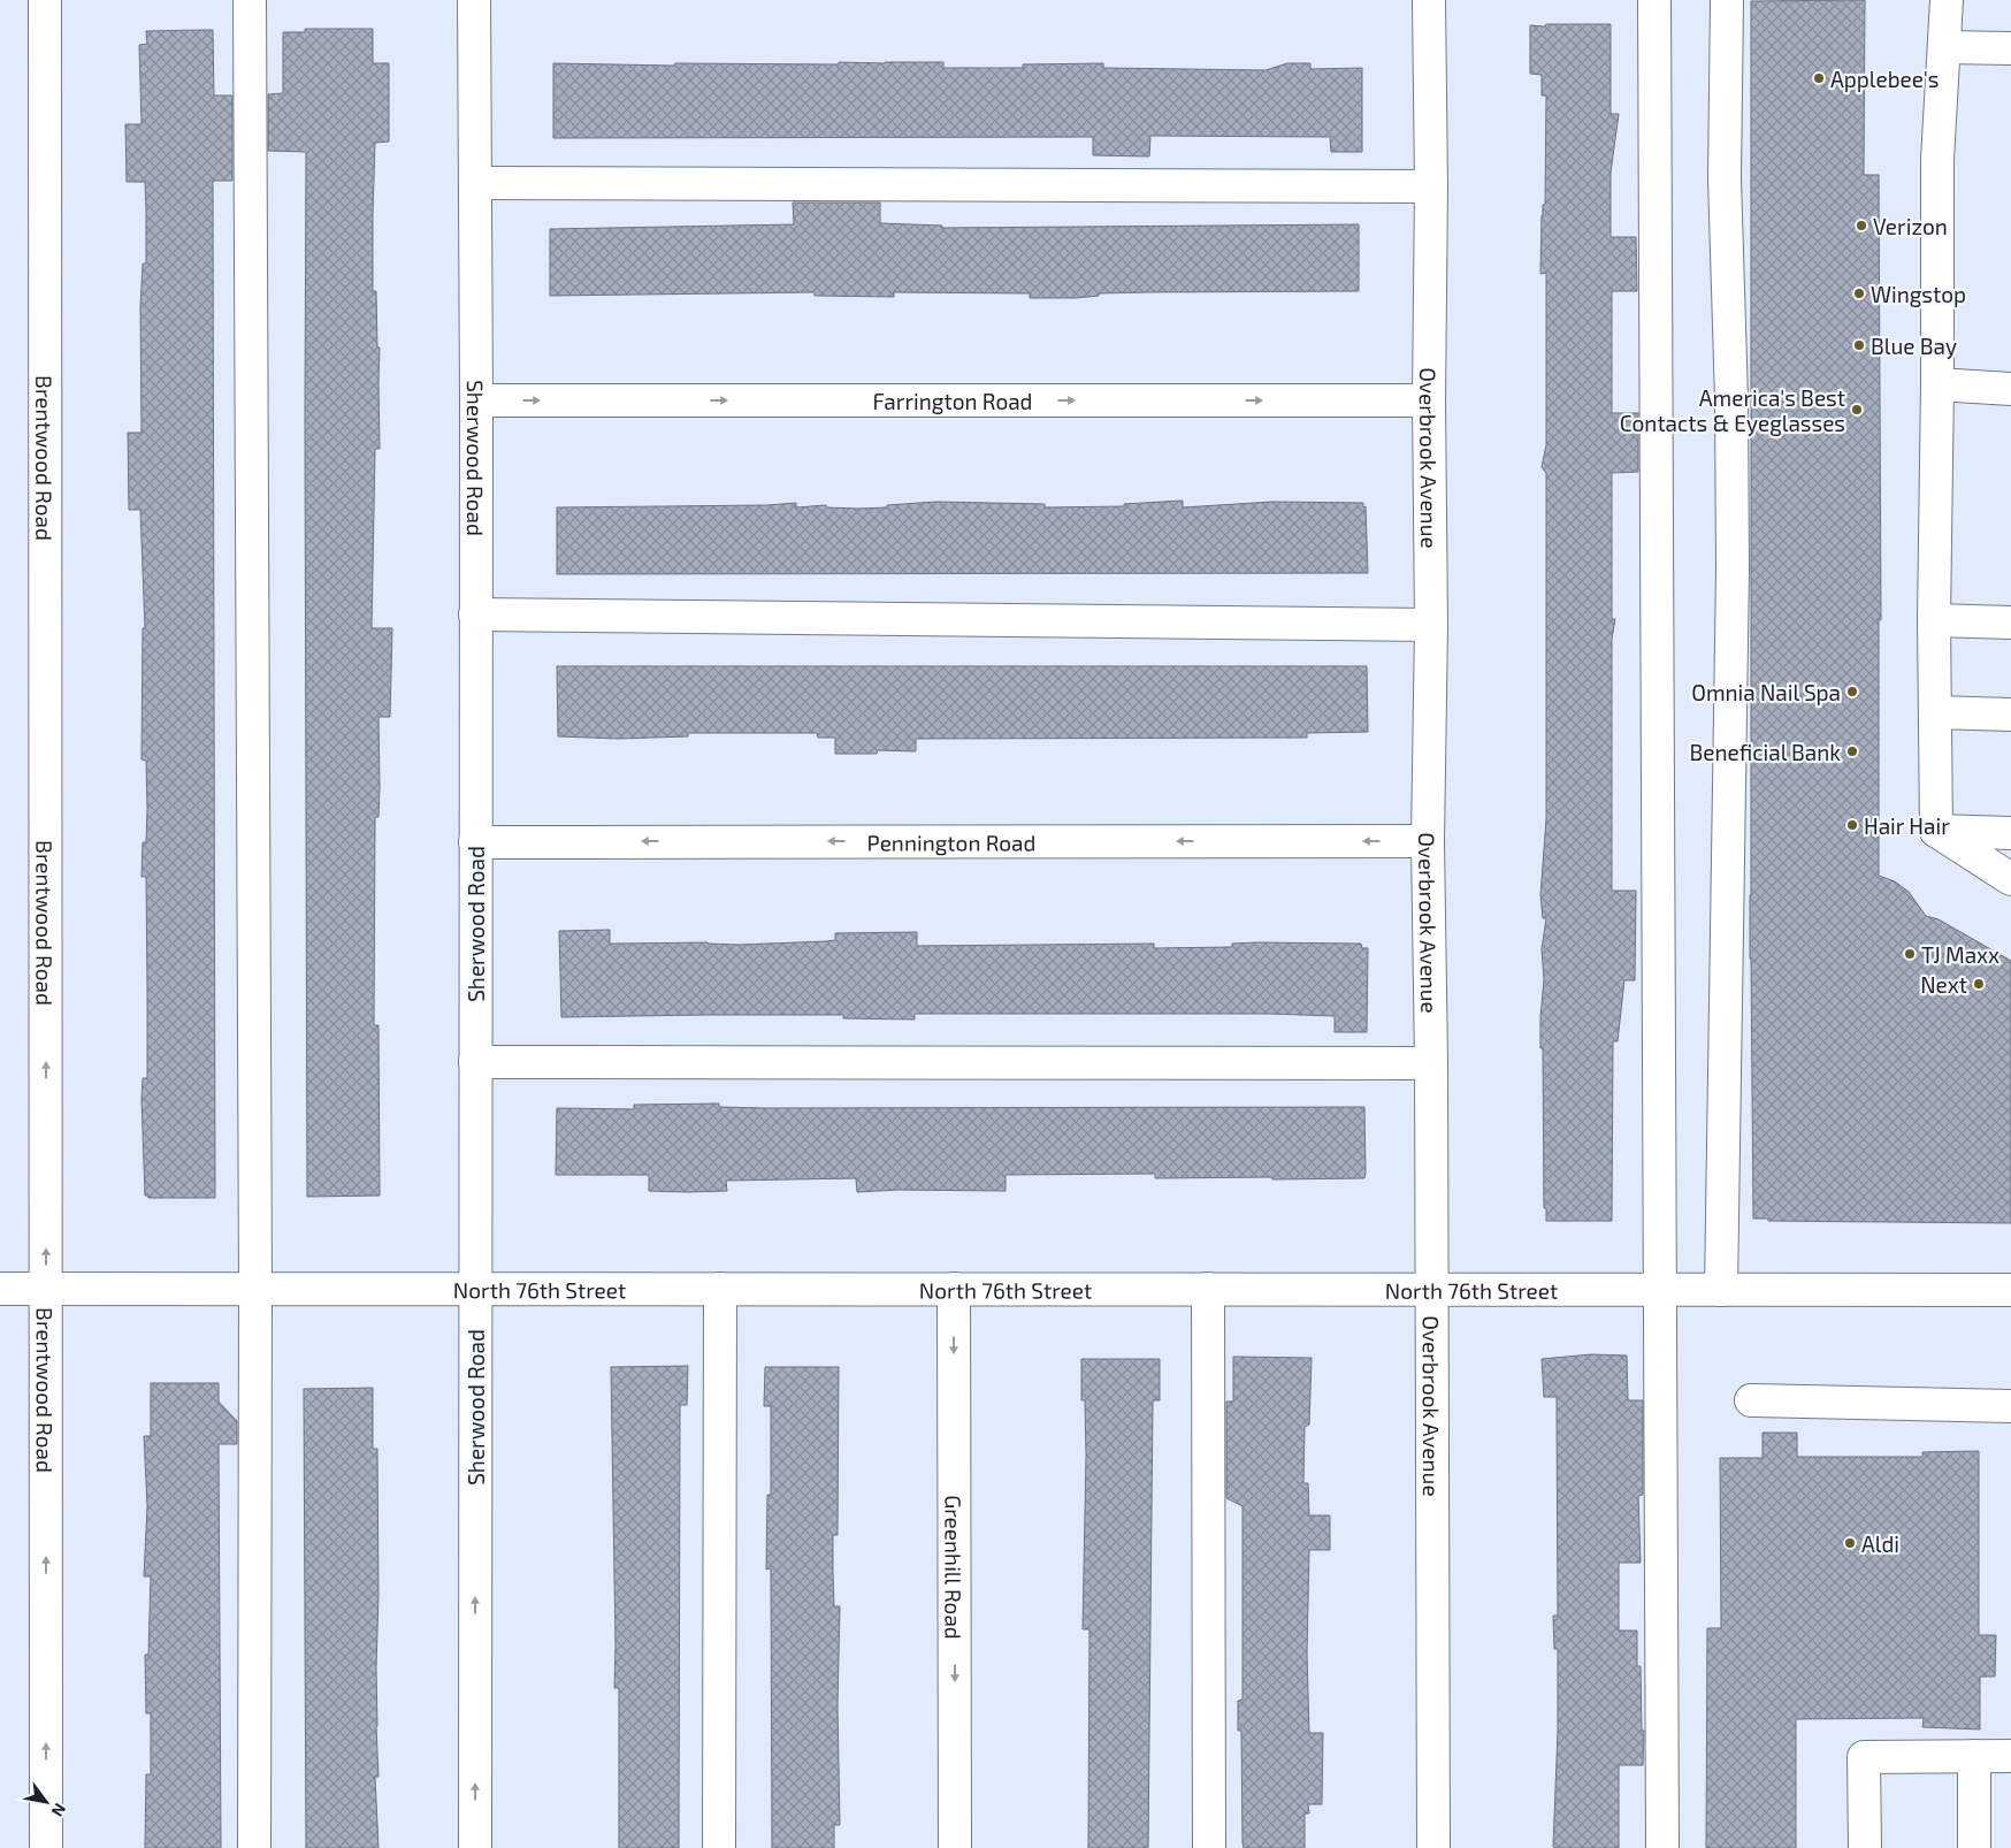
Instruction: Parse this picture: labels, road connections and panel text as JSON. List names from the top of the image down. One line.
{"streets":{"street":["Farrington Road","Brentwood Road","Sherwood Road","Overbrook Avenue","Pennington Road","North 76th Street","Greenhill Road"]},"crossings":[["Farrington Road","Sherwood Road"],["Farrington Road","Overbrook Avenue"],["Brentwood Road","North 76th Street"],["Sherwood Road","Pennington Road"],["Sherwood Road","North 76th Street"],["Overbrook Avenue","Pennington Road"],["Overbrook Avenue","North 76th Street"],["North 76th Street","Greenhill Road"]],"places":["Applebee's","Verizon","Wingstop","Blue Bay","America's Best Contacts & Eyeglasses","Omnia Nail Spa","Beneficial Bank","Hair Hair","TJ Maxx","Next","Aldi"],"north":"bottom right"}
